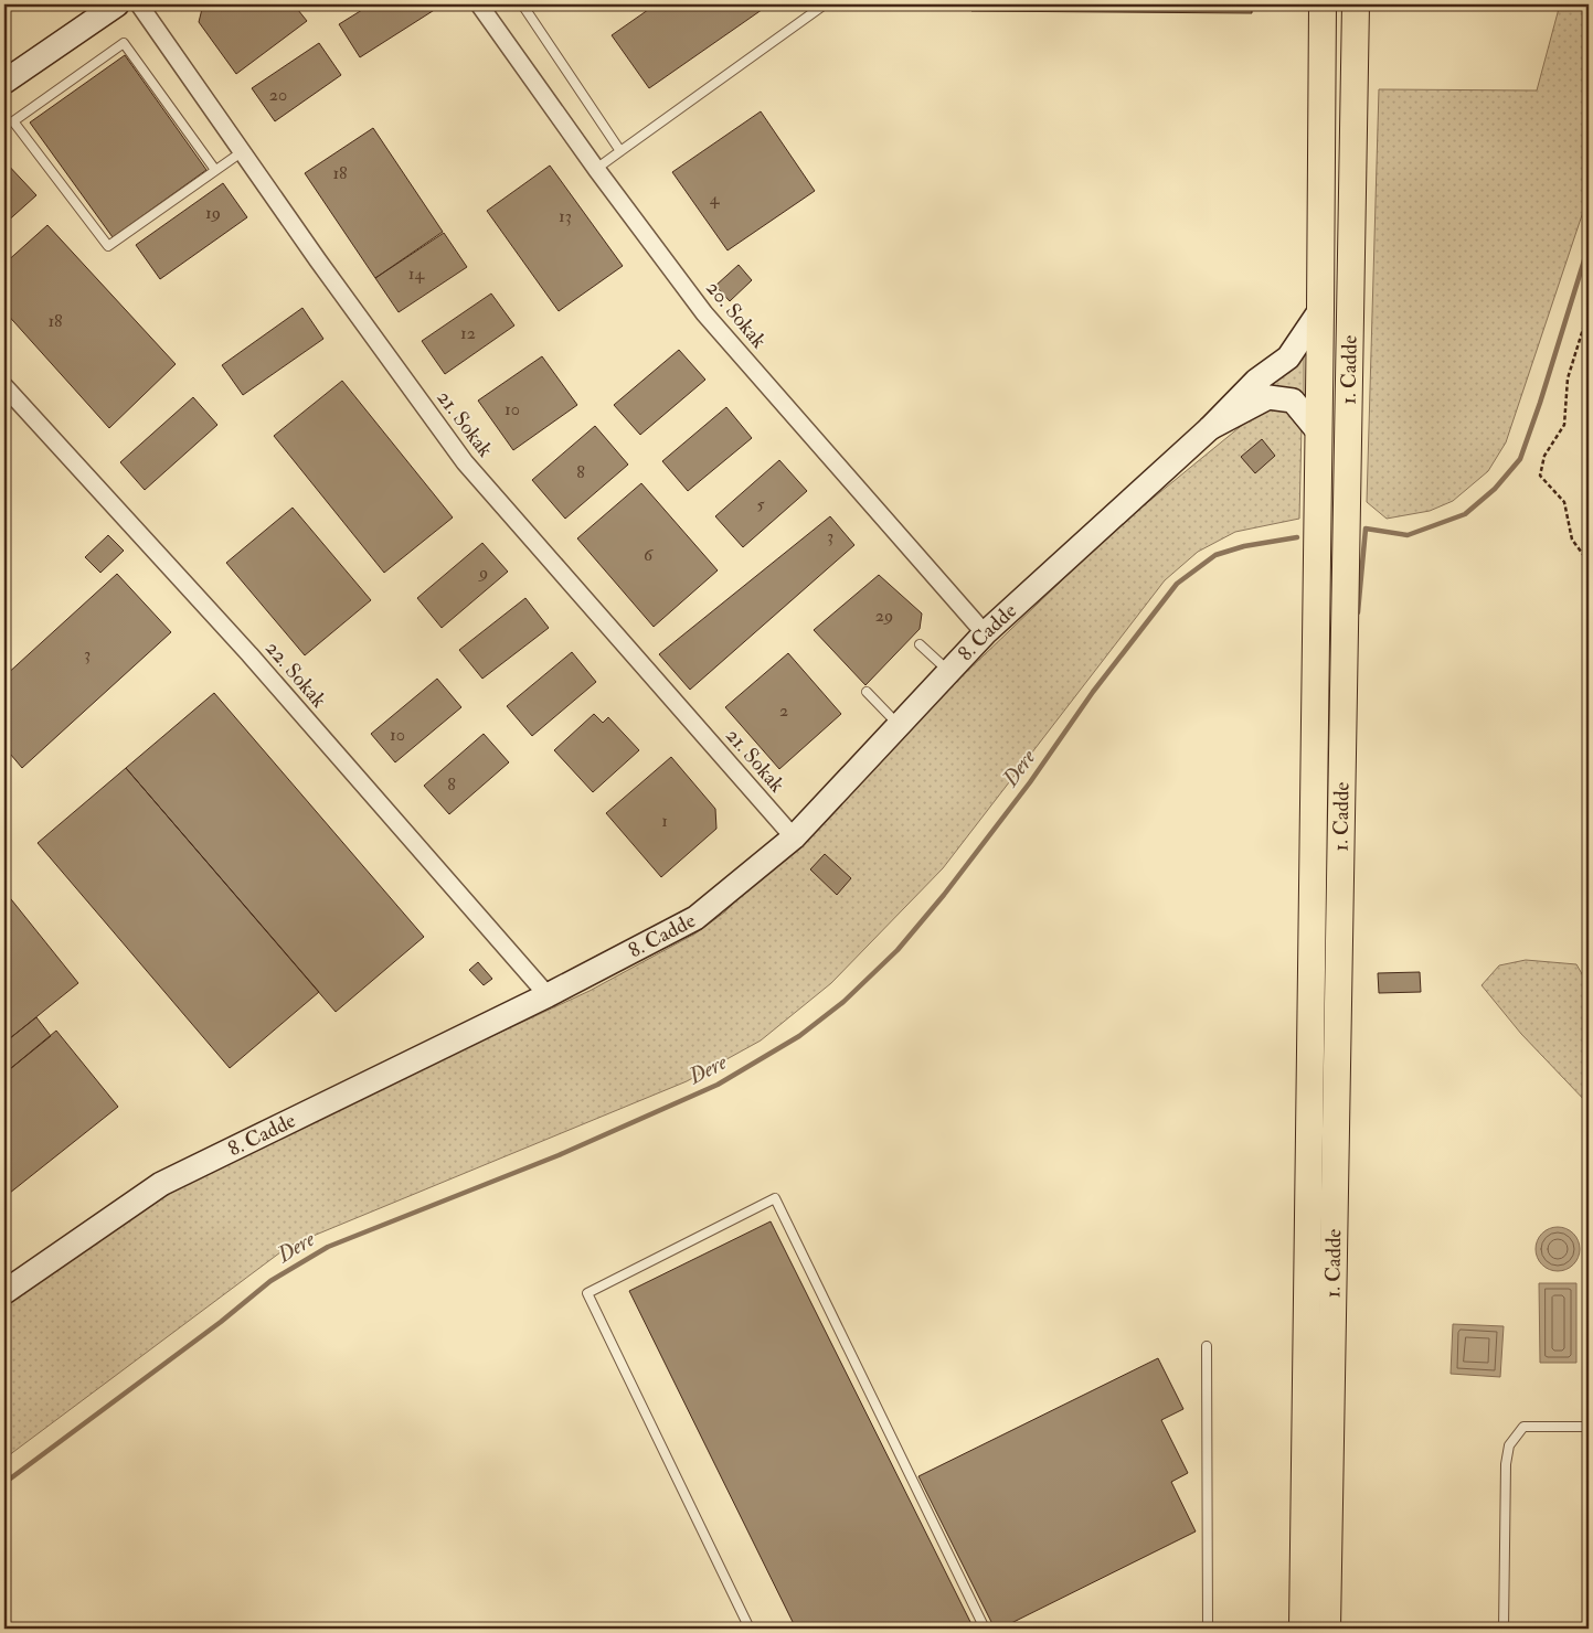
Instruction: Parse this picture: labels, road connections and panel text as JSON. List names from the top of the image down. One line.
{"streets":{"main road":["1. Cadde"],"street":["20. Sokak","21. Sokak","8. Cadde","22. Sokak"]},"crossings":[["20. Sokak","8. Cadde"],["1. Cadde","8. Cadde"],["21. Sokak","8. Cadde"],["8. Cadde","22. Sokak"]],"water":["Dere"],"house_numbers":["20","18","4","19","13","14","18","12","10","8","5","3","6","9","29","3","2","10","8","1"]}
